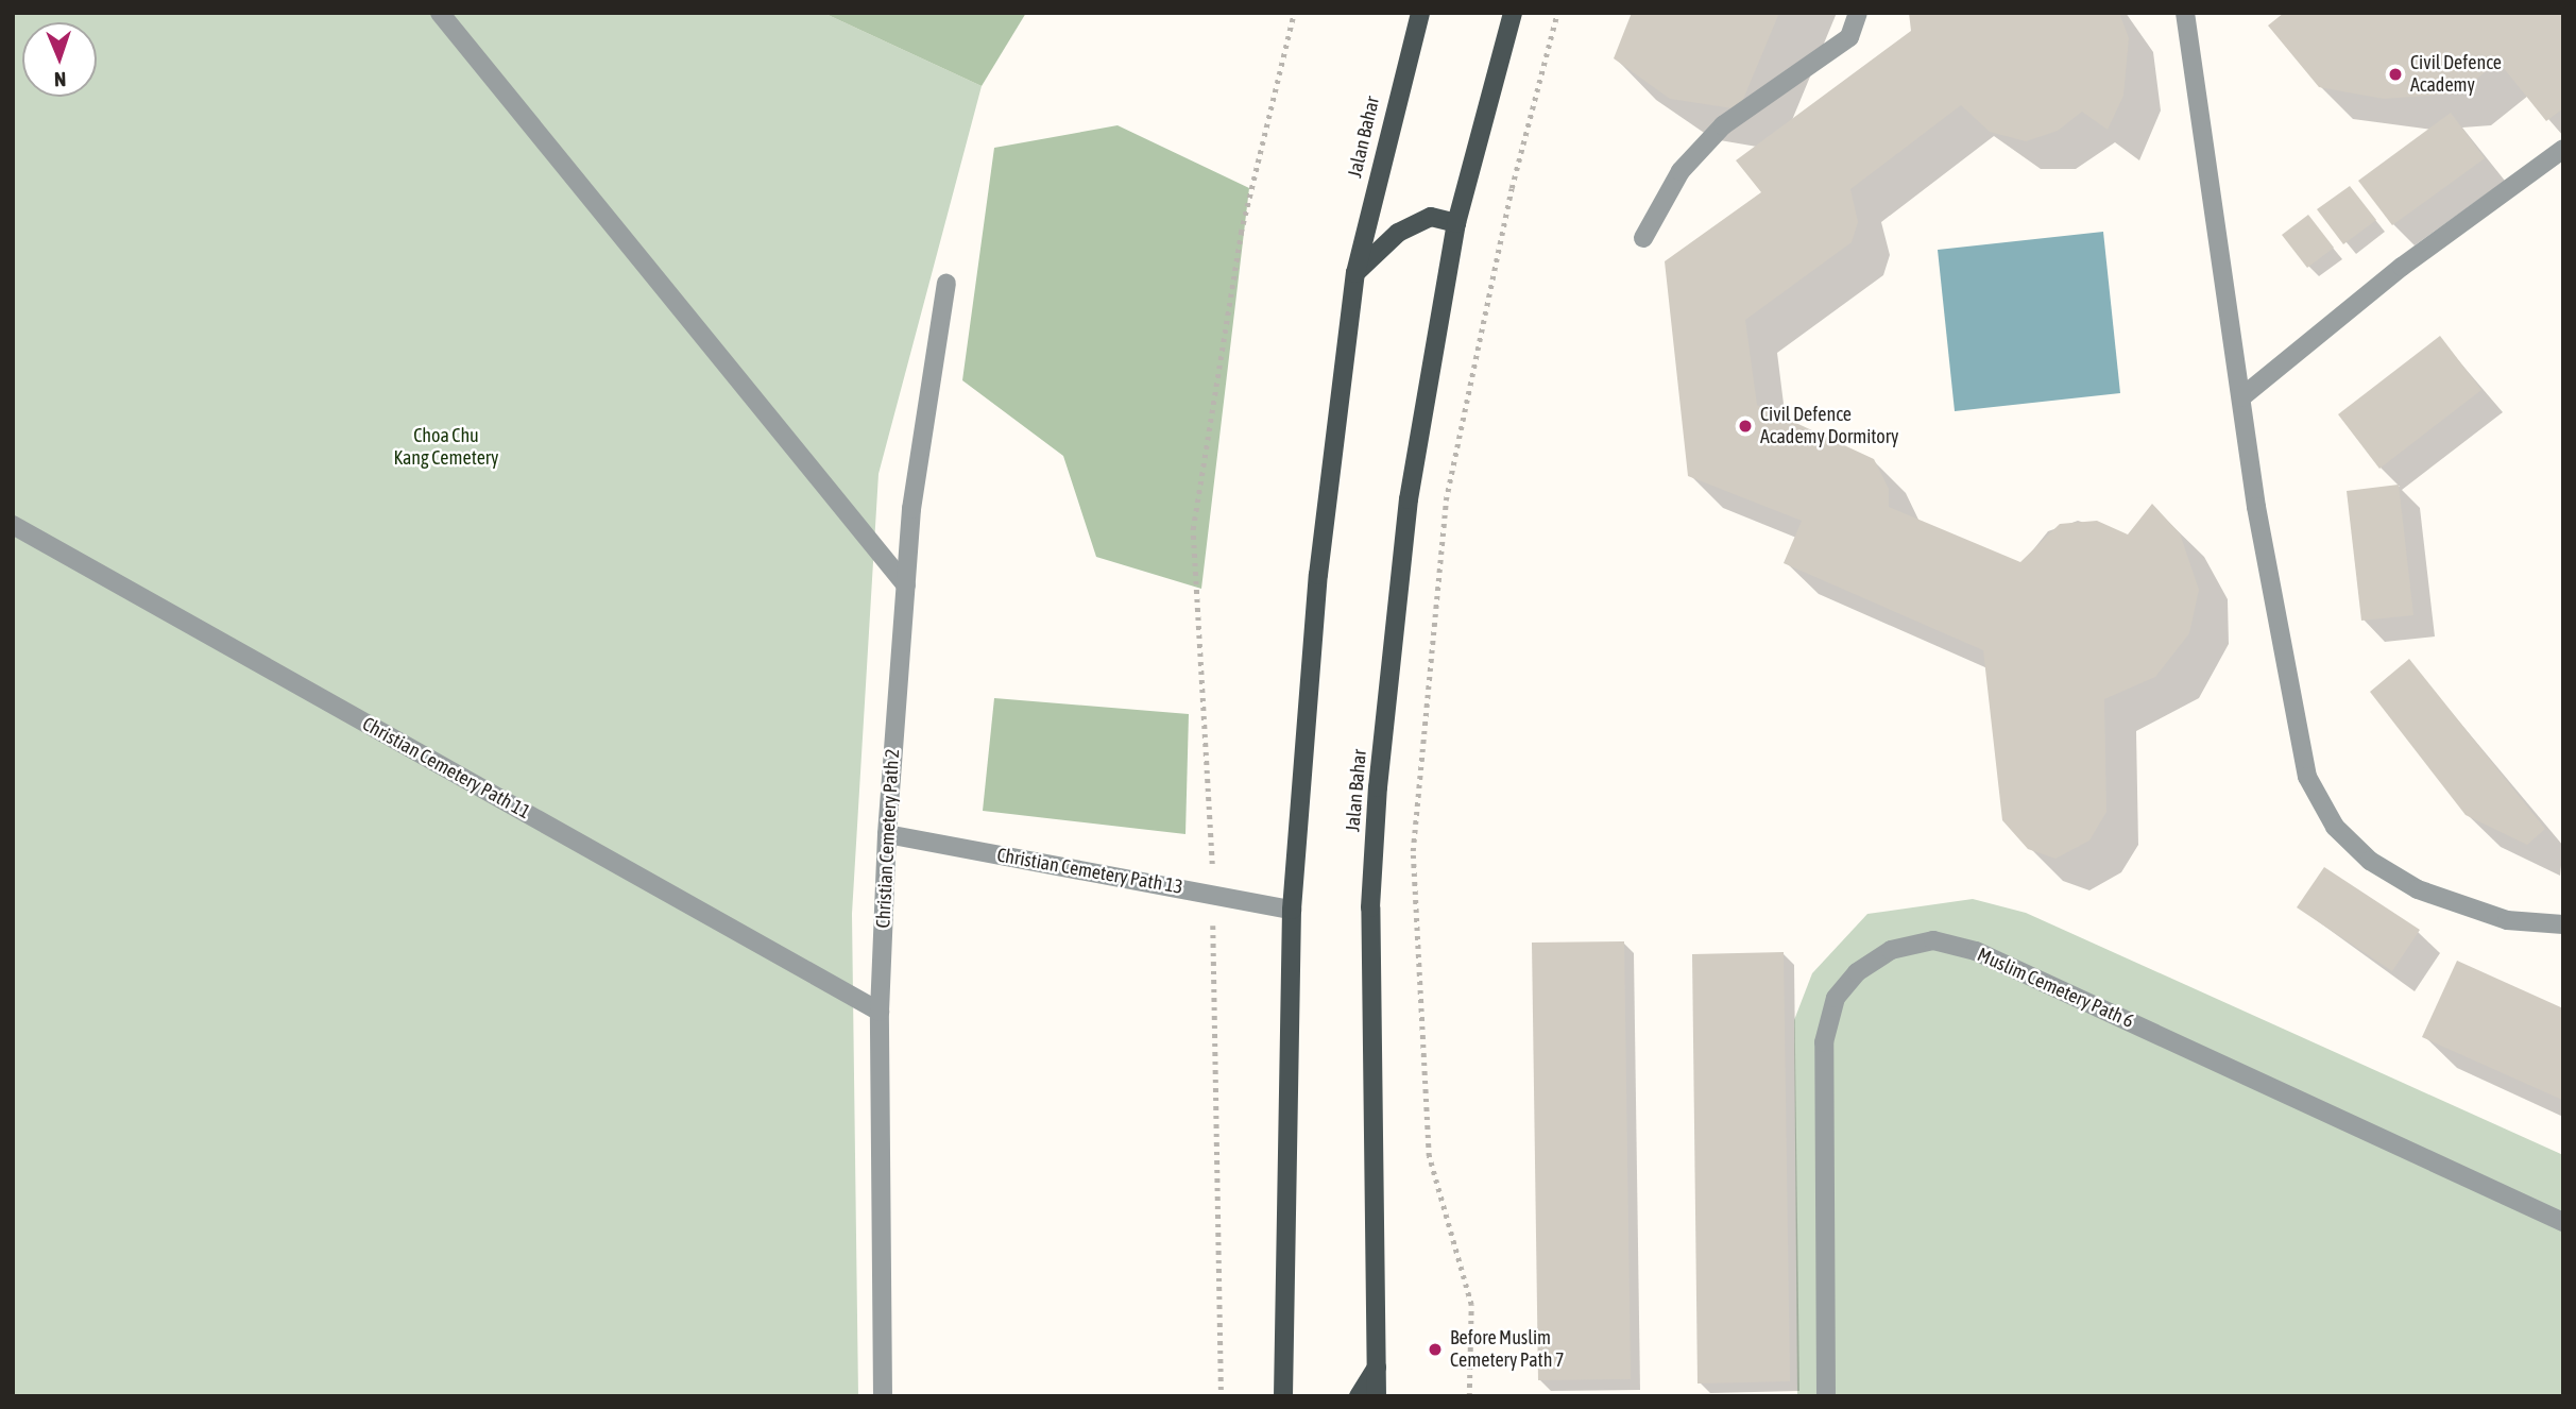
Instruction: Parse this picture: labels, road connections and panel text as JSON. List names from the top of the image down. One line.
{"streets":{"main road":["Jalan Bahar"],"lane":["Christian Cemetery Path 11","Christian Cemetery Path 2","Christian Cemetery Path 13","Muslim Cemetery Path 6"]},"crossings":[["Jalan Bahar","Christian Cemetery Path 13"],["Christian Cemetery Path 11","Christian Cemetery Path 2"],["Christian Cemetery Path 2","Christian Cemetery Path 13"]],"parks":["Choa Chu Kang Cemetery"],"places":["Civil Defence Academy","Civil Defence Academy Dormitory","Before Muslim Cemetery Path 7"],"north":"bottom"}
